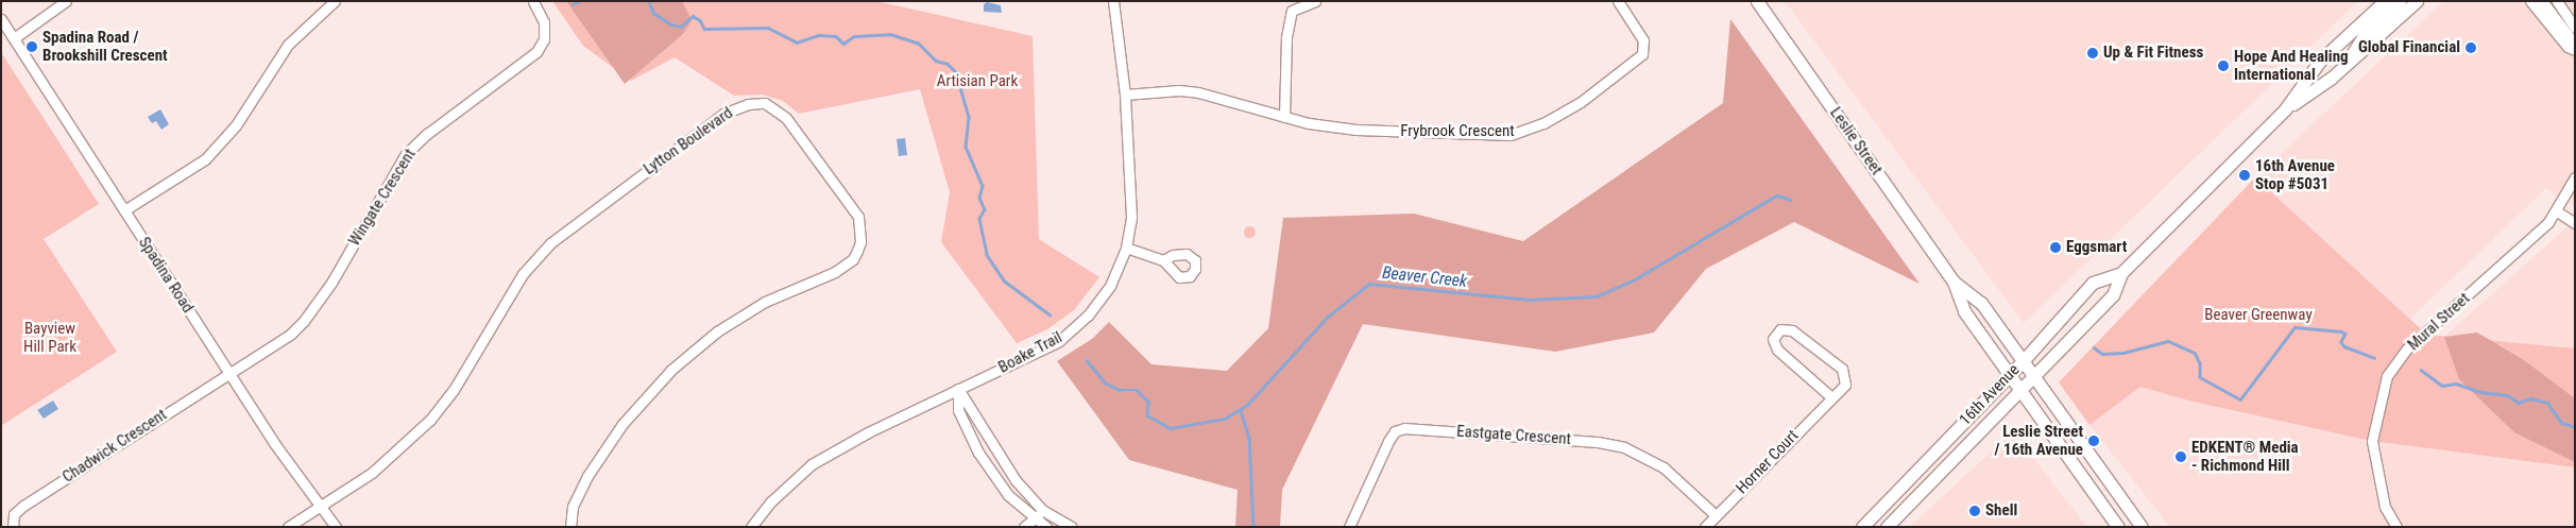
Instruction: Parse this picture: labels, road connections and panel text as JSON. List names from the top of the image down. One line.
{"streets":{"main road":["Leslie Street","16th Avenue"],"street":["Frybrook Crescent","Lytton Boulevard","Wingate Crescent","Spadina Road","Mural Street","Boake Trail","Eastgate Crescent","Chadwick Crescent","Horner Court"]},"crossings":[["Frybrook Crescent","Boake Trail"],["Lytton Boulevard","Spadina Road"],["Leslie Street","16th Avenue"],["Wingate Crescent","Spadina Road"],["Wingate Crescent","Chadwick Crescent"],["Spadina Road","Chadwick Crescent"],["Eastgate Crescent","Horner Court"]],"water":["Beaver Creek"],"parks":["Artisian Park","Beaver Greenway","Bayview Hill Park"],"places":["Spadina Road / Brookshill Crescent","Global Financial","Up & Fit Fitness","Hope And Healing International","16th Avenue Stop #5031","Eggsmart","Leslie Street / 16th Avenue","EDKENT® Media - Richmond Hill","Shell"]}
